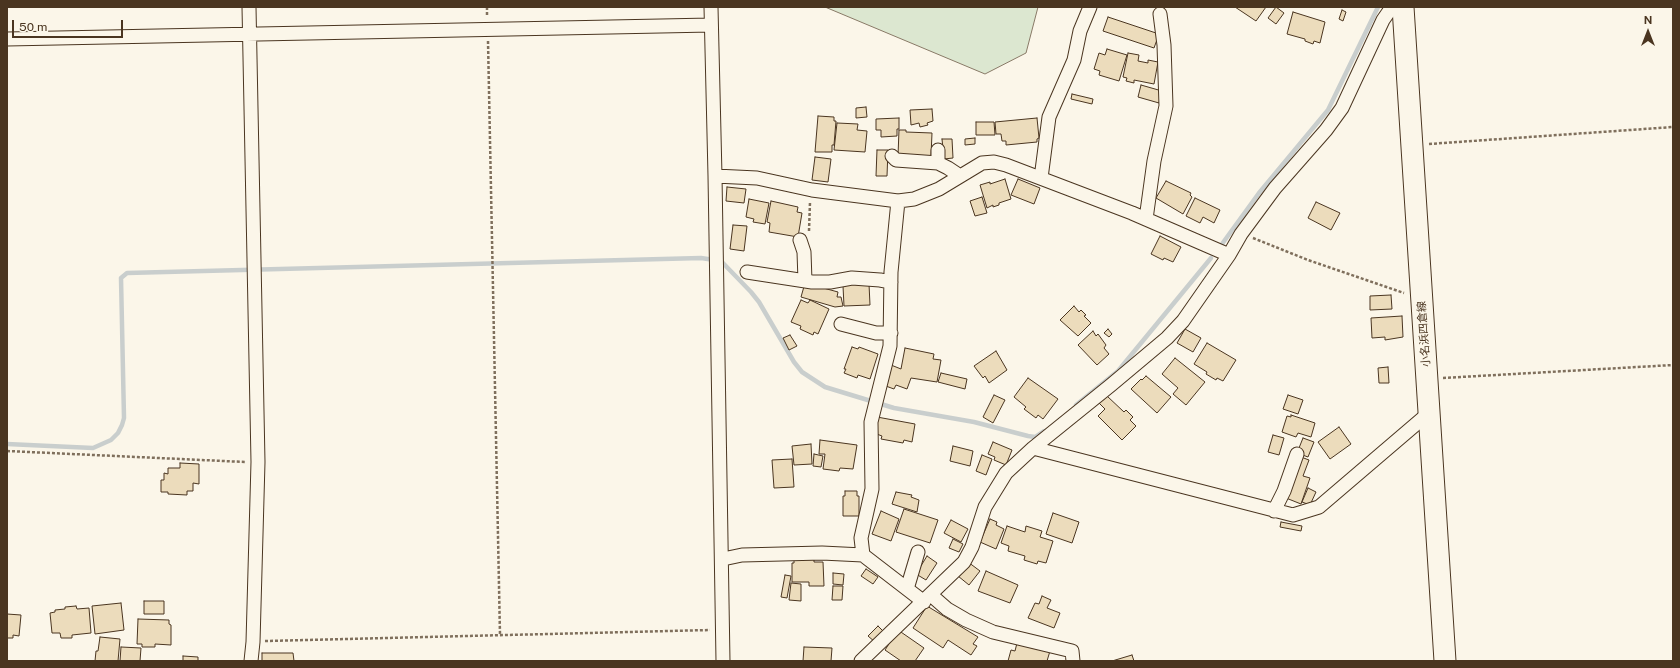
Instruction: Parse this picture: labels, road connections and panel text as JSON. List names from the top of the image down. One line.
{"streets":{"main road":["小名浜四倉線"]},"scale_bar":"50 m","north":"top"}
